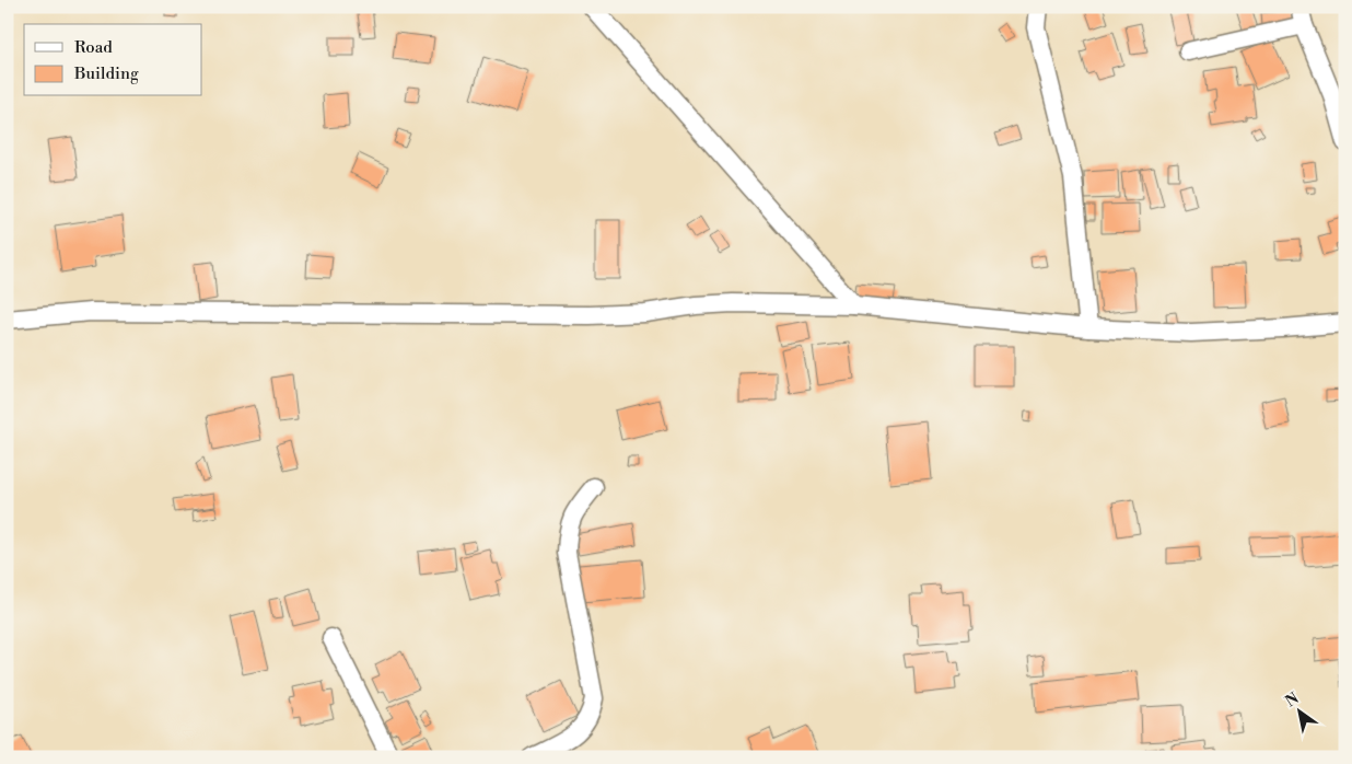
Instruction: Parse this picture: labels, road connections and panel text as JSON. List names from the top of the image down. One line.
{"legend":["Road","Building"],"north":"top left"}
